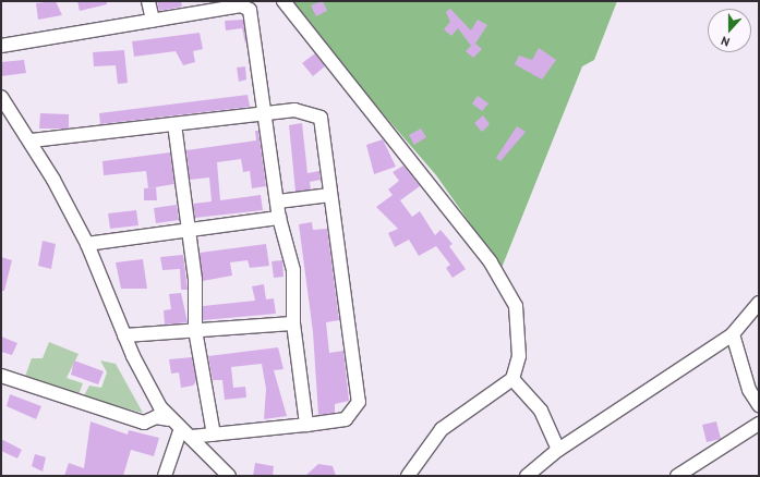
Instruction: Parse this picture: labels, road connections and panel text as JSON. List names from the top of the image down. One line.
{"north":"bottom"}
